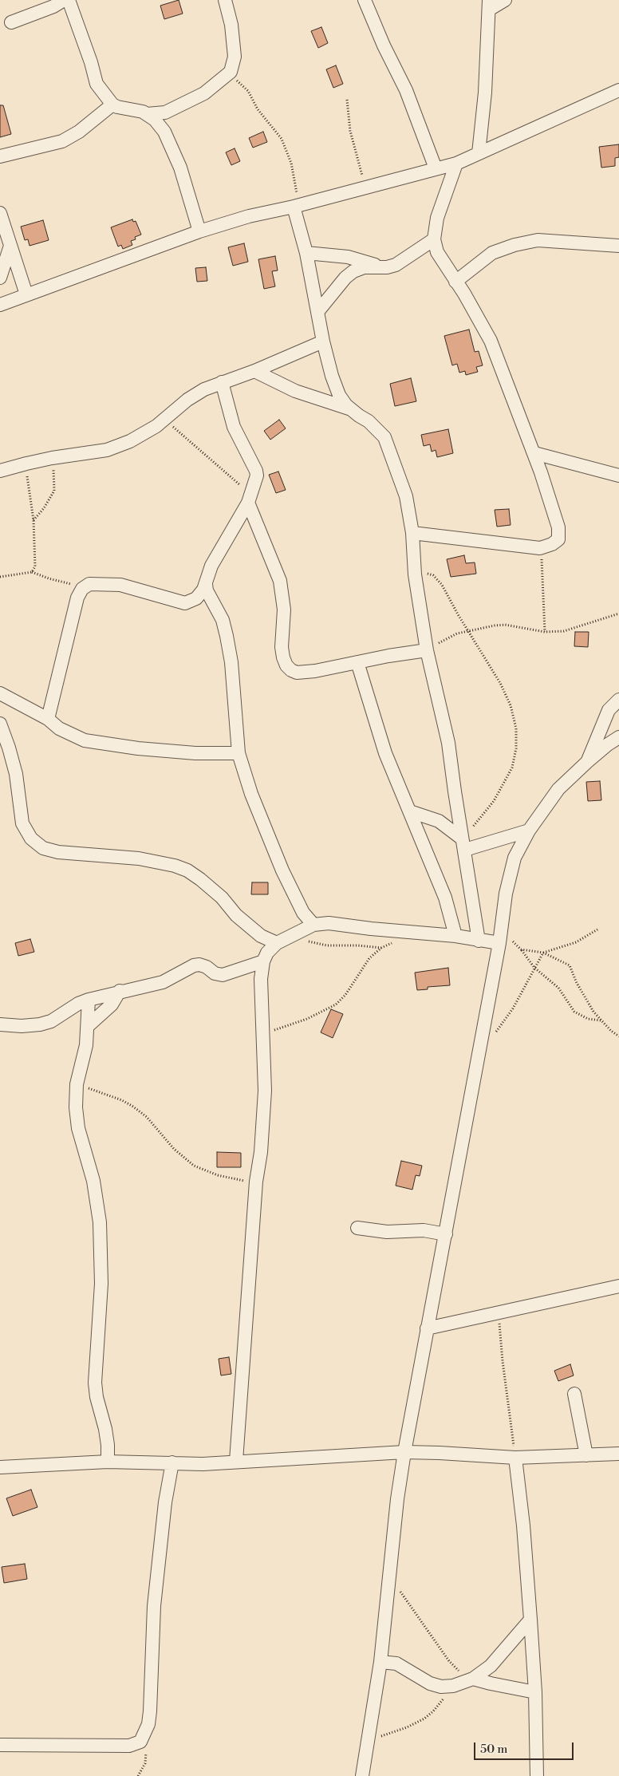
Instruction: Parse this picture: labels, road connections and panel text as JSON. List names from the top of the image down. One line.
{"scale_bar":"50 m"}
